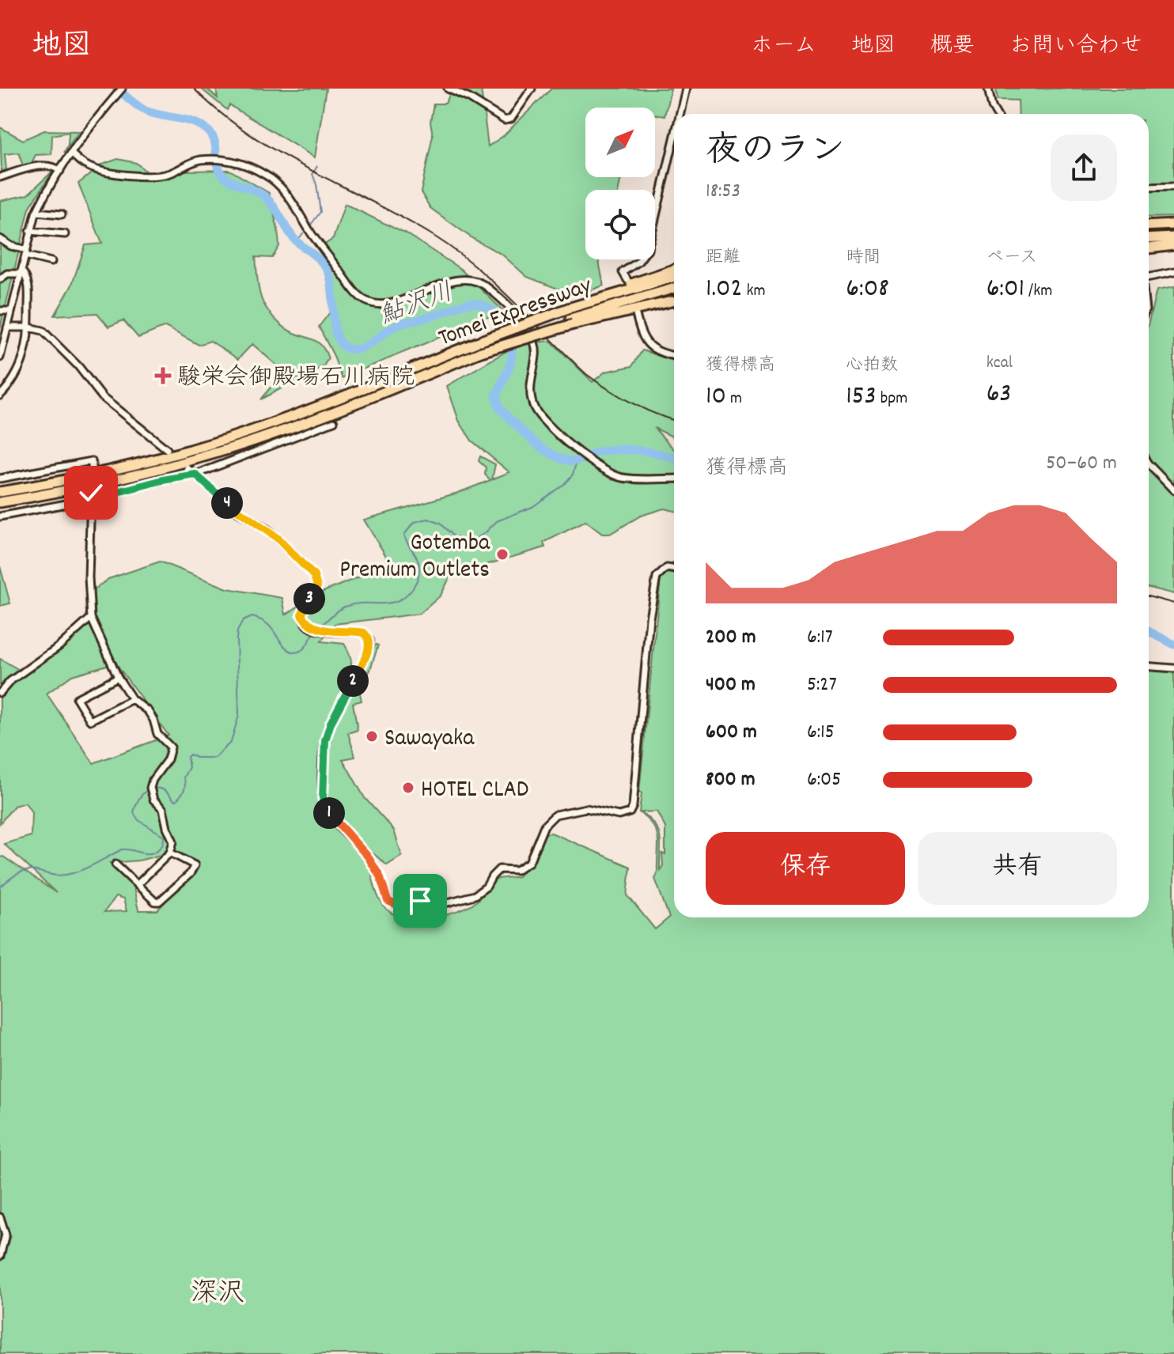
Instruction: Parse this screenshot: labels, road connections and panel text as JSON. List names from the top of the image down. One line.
{"streets":{"highway":["Tomei Expressway"]},"districts":["深沢"],"water":["鮎沢川"],"places":{"health":["駿栄会御殿場石川病院"],"other":["Gotemba Premium Outlets","Sawayaka","HOTEL CLAD"]},"north":"top right","page":{"header":"地図","nav":["ホーム","地図","概要","お問い合わせ"],"heading":["夜のラン","18:53"],"stats":[["距離","1.02 km"],["時間","6:08"],["ペース","6:01 /km"],["獲得標高","10 m"],["心拍数","153 bpm"],["kcal","63"]],"chart":["獲得標高","50–60 m"],"pins":["4","3","2","1"],"list":[{"name":"200 m","note":"6:17"},{"name":"400 m","note":"5:27"},{"name":"600 m","note":"6:15"},{"name":"800 m","note":"6:05"}],"buttons":["保存","共有"]}}
